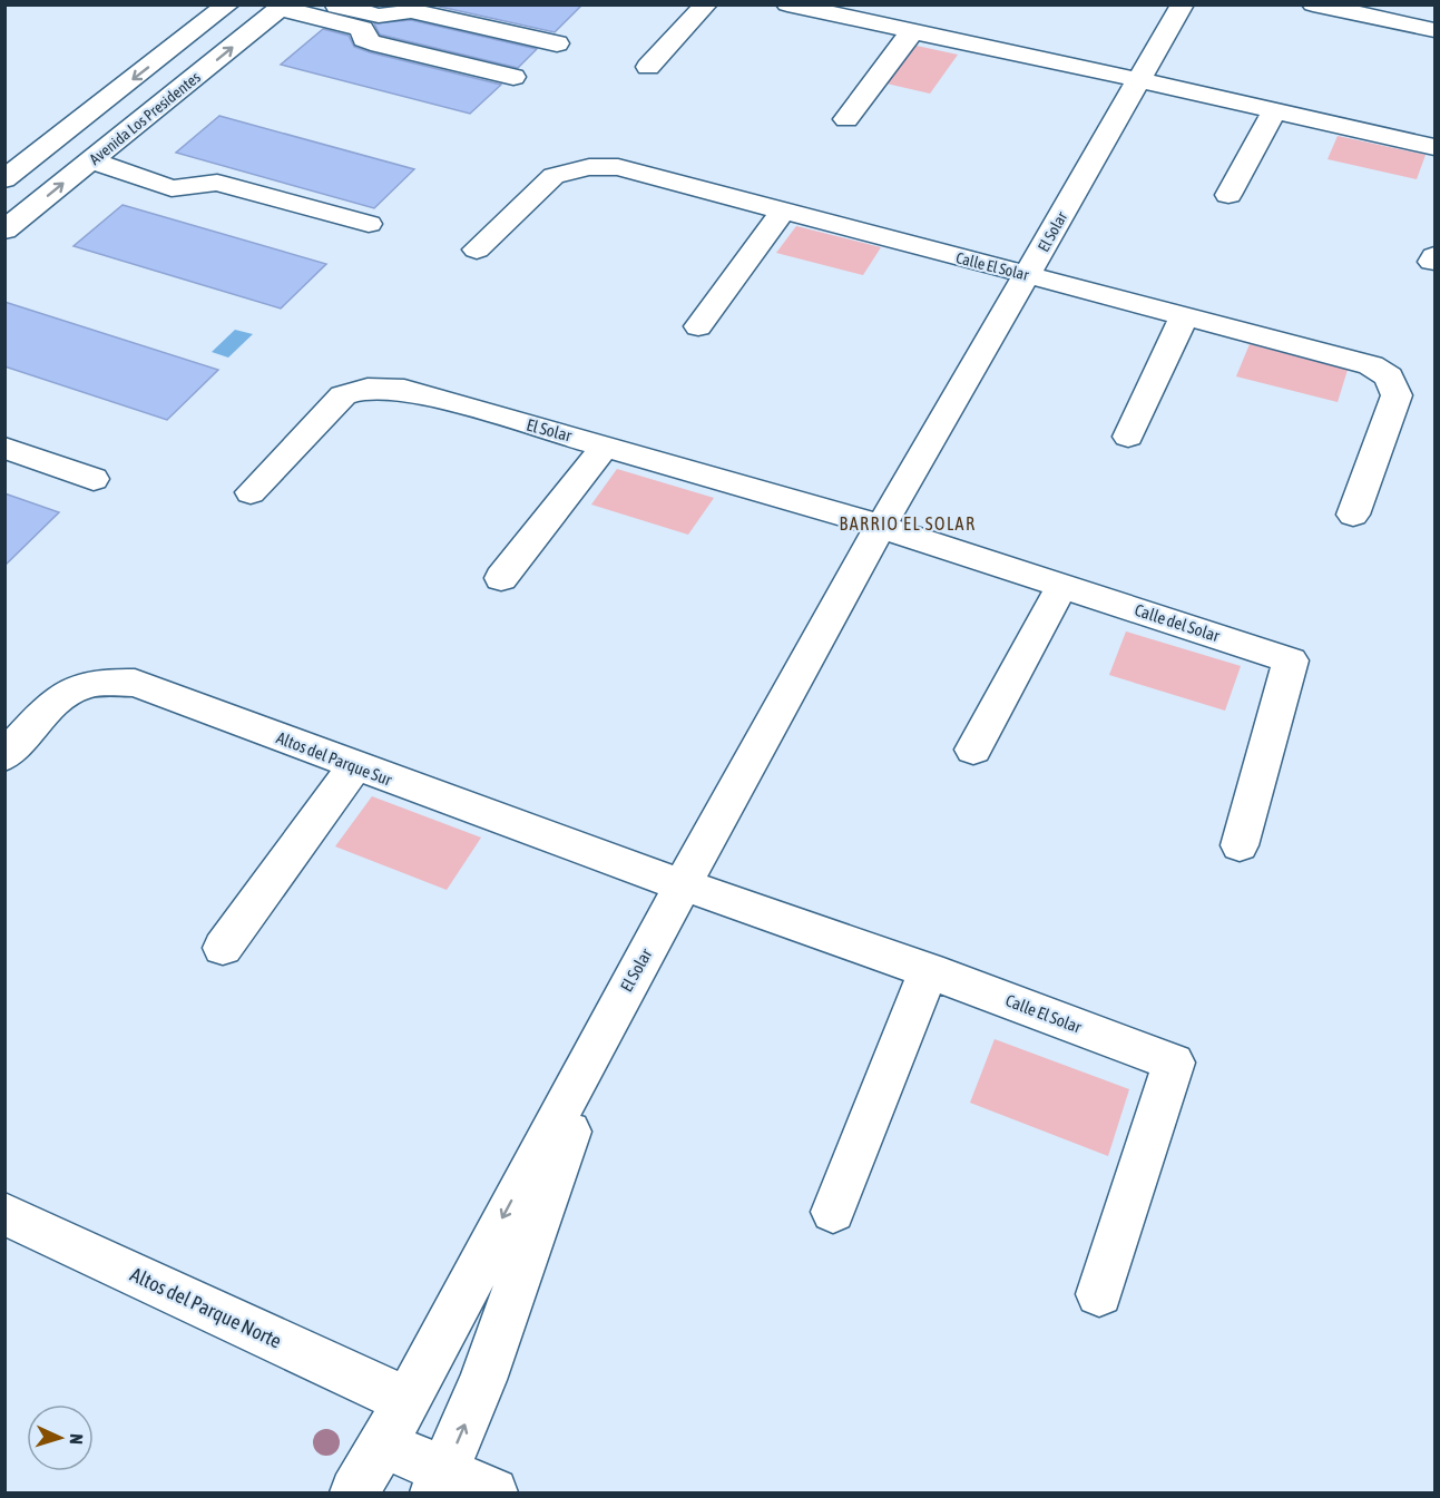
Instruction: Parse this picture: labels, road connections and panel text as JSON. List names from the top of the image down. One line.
{"streets":{"street":["Avenida Los Presidentes","El Solar","Calle El Solar","Calle del Solar","Altos del Parque Sur","Altos del Parque Norte"]},"crossings":[["El Solar","Calle El Solar"],["El Solar","Calle del Solar"],["El Solar","Altos del Parque Sur"],["El Solar","Altos del Parque Norte"],["Calle El Solar","Altos del Parque Sur"]],"districts":["BARRIO EL SOLAR"],"north":"right"}
